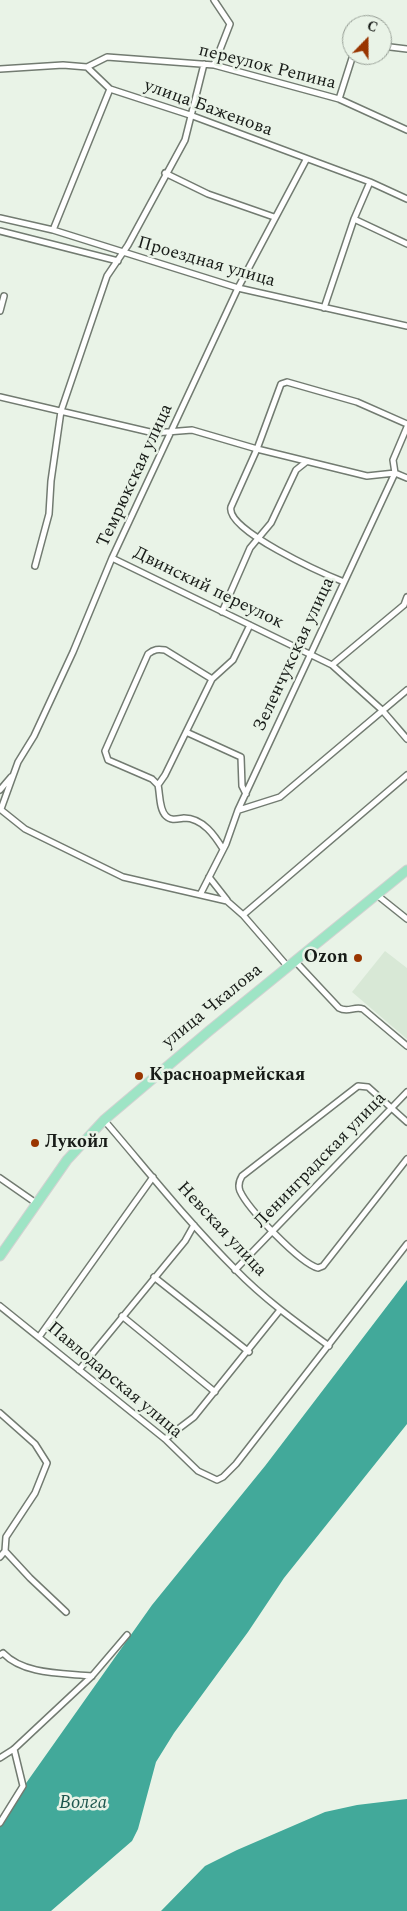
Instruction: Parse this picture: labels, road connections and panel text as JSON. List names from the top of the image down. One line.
{"streets":{"main road":["улица Чкалова"],"street":["переулок Репина","улица Баженова","Проездная улица","Темрюкская улица","Двинский переулок","Зеленчукская улица","Ленинградская улица","Невская улица","Павлодарская улица"]},"crossings":[["переулок Репина","улица Баженова"],["улица Баженова","Темрюкская улица"],["Проездная улица","Темрюкская улица"],["Темрюкская улица","Двинский переулок"],["Двинский переулок","Зеленчукская улица"],["улица Чкалова","Невская улица"],["Ленинградская улица","Невская улица"],["Невская улица","Павлодарская улица"]],"water":["Волга"],"places":["Ozon","Красноармейская","Лукойл"],"north":"top"}
